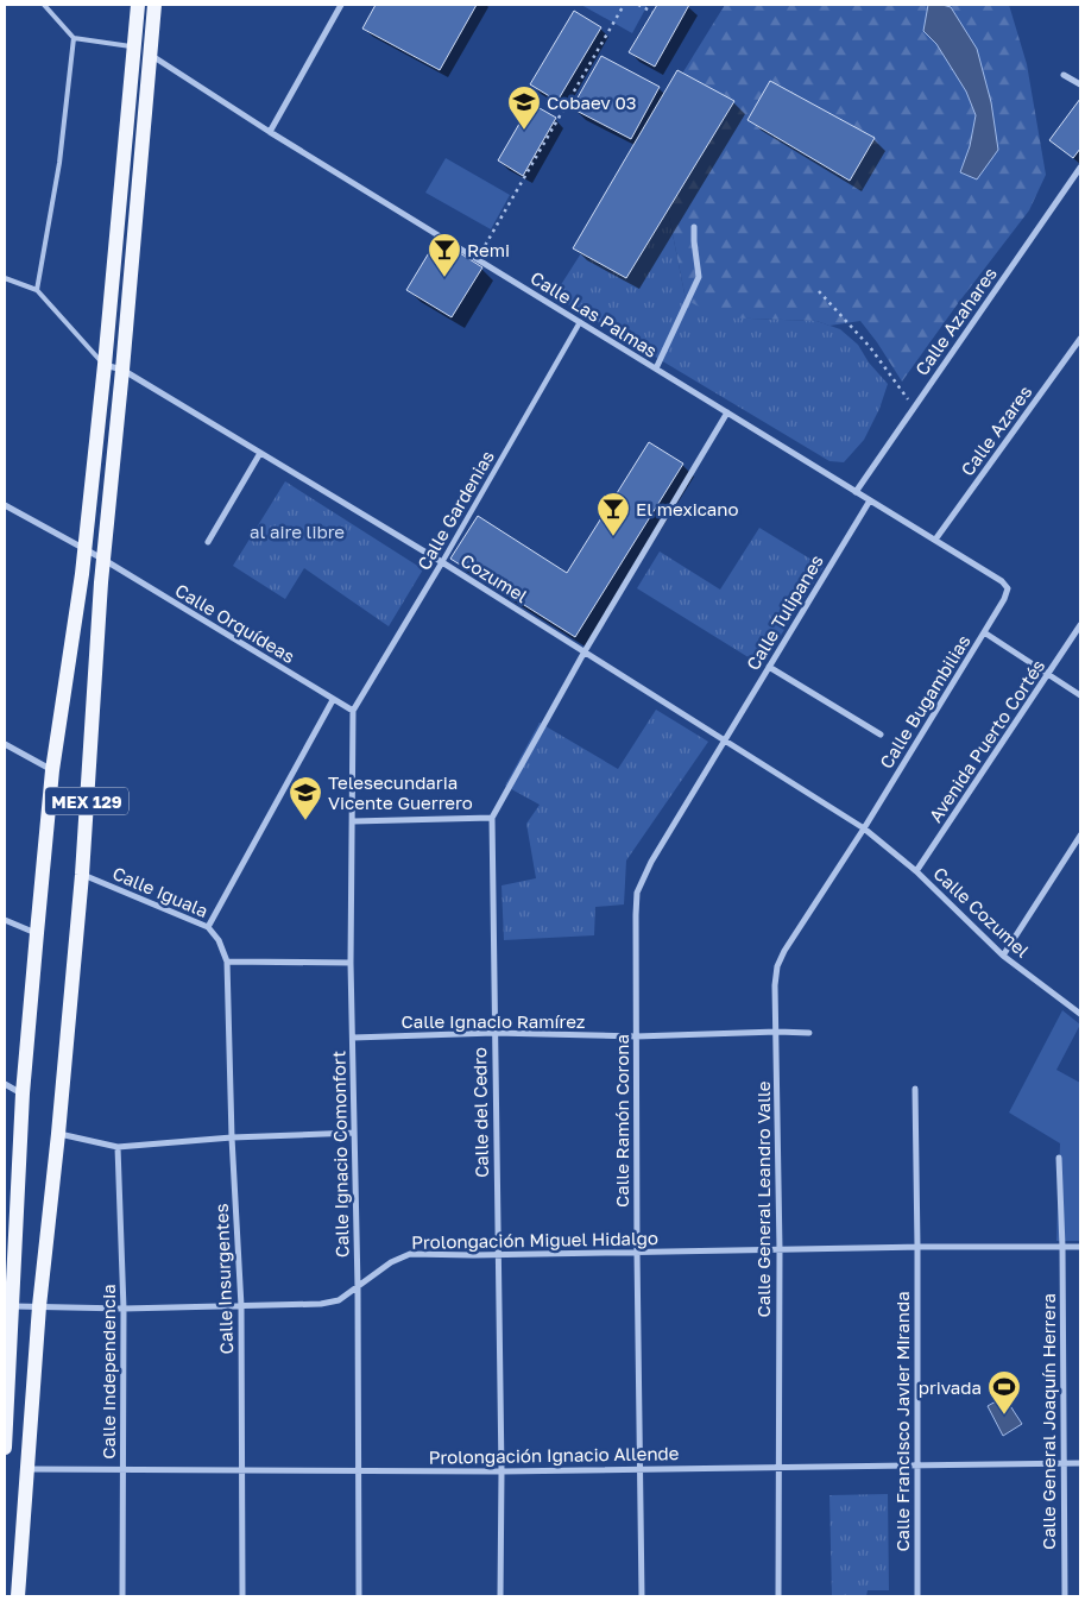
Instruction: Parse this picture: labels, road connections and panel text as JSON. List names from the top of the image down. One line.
{"streets":{"main road":["MEX 129"],"street":["Calle Las Palmas","Calle Azahares","Calle Azares","Calle Gardenias","Cozumel","Calle Tulipanes","Calle Orquídeas","Calle Bugambilias","Avenida Puerto Cortés","Calle Iguala","Calle Cozumel","Calle Ignacio Ramírez","Calle del Cedro","Calle Ramón Corona","Calle Ignacio Comonfort","Calle General Leandro Valle","Prolongación Miguel Hidalgo","Calle Insurgentes","Calle Independencia","Calle Francisco Javier Miranda","Calle General Joaquín Herrera","Prolongación Ignacio Allende"]},"crossings":[["Calle Las Palmas","Calle Azahares"],["Calle Las Palmas","Calle Azares"],["Calle Las Palmas","Calle Gardenias"],["Calle Las Palmas","Calle Tulipanes"],["Calle Las Palmas","Calle Bugambilias"],["Calle Las Palmas","MEX 129"],["Calle Las Palmas","Calle del Cedro"],["Calle Gardenias","Cozumel"],["Calle Gardenias","Calle Orquídeas"],["Calle Gardenias","Calle Ignacio Comonfort"],["Cozumel","Calle Tulipanes"],["Cozumel","Calle Bugambilias"],["Cozumel","MEX 129"],["Cozumel","Calle Cozumel"],["Cozumel","Calle del Cedro"],["Cozumel","Calle Ramón Corona"],["Cozumel","Calle General Leandro Valle"],["Calle Tulipanes","Calle Ramón Corona"],["Calle Orquídeas","MEX 129"],["Calle Orquídeas","Calle Ignacio Comonfort"],["Calle Bugambilias","Calle Cozumel"],["Calle Bugambilias","Calle General Leandro Valle"],["Avenida Puerto Cortés","Calle Cozumel"],["MEX 129","Calle Iguala"],["MEX 129","Prolongación Miguel Hidalgo"],["MEX 129","Prolongación Ignacio Allende"],["Calle Iguala","Calle Insurgentes"],["Calle Cozumel","Calle General Leandro Valle"],["Calle Ignacio Ramírez","Calle del Cedro"],["Calle Ignacio Ramírez","Calle Ramón Corona"],["Calle Ignacio Ramírez","Calle Ignacio Comonfort"],["Calle Ignacio Ramírez","Calle General Leandro Valle"],["Calle del Cedro","Prolongación Miguel Hidalgo"],["Calle del Cedro","Prolongación Ignacio Allende"],["Calle Ramón Corona","Prolongación Miguel Hidalgo"],["Calle Ramón Corona","Prolongación Ignacio Allende"],["Calle Ignacio Comonfort","Prolongación Miguel Hidalgo"],["Calle Ignacio Comonfort","Prolongación Ignacio Allende"],["Calle General Leandro Valle","Prolongación Miguel Hidalgo"],["Calle General Leandro Valle","Prolongación Ignacio Allende"],["Prolongación Miguel Hidalgo","Calle Insurgentes"],["Prolongación Miguel Hidalgo","Calle Independencia"],["Prolongación Miguel Hidalgo","Calle Francisco Javier Miranda"],["Prolongación Miguel Hidalgo","Calle General Joaquín Herrera"],["Calle Insurgentes","Prolongación Ignacio Allende"],["Calle Independencia","Prolongación Ignacio Allende"],["Calle Francisco Javier Miranda","Prolongación Ignacio Allende"],["Calle General Joaquín Herrera","Prolongación Ignacio Allende"]],"parks":["al aire libre"],"places":{"school or university":["Cobaev 03","Telesecundaria Vicente Guerrero"],"bar":["Remi","El mexicano"],"sports":["privada"]}}
